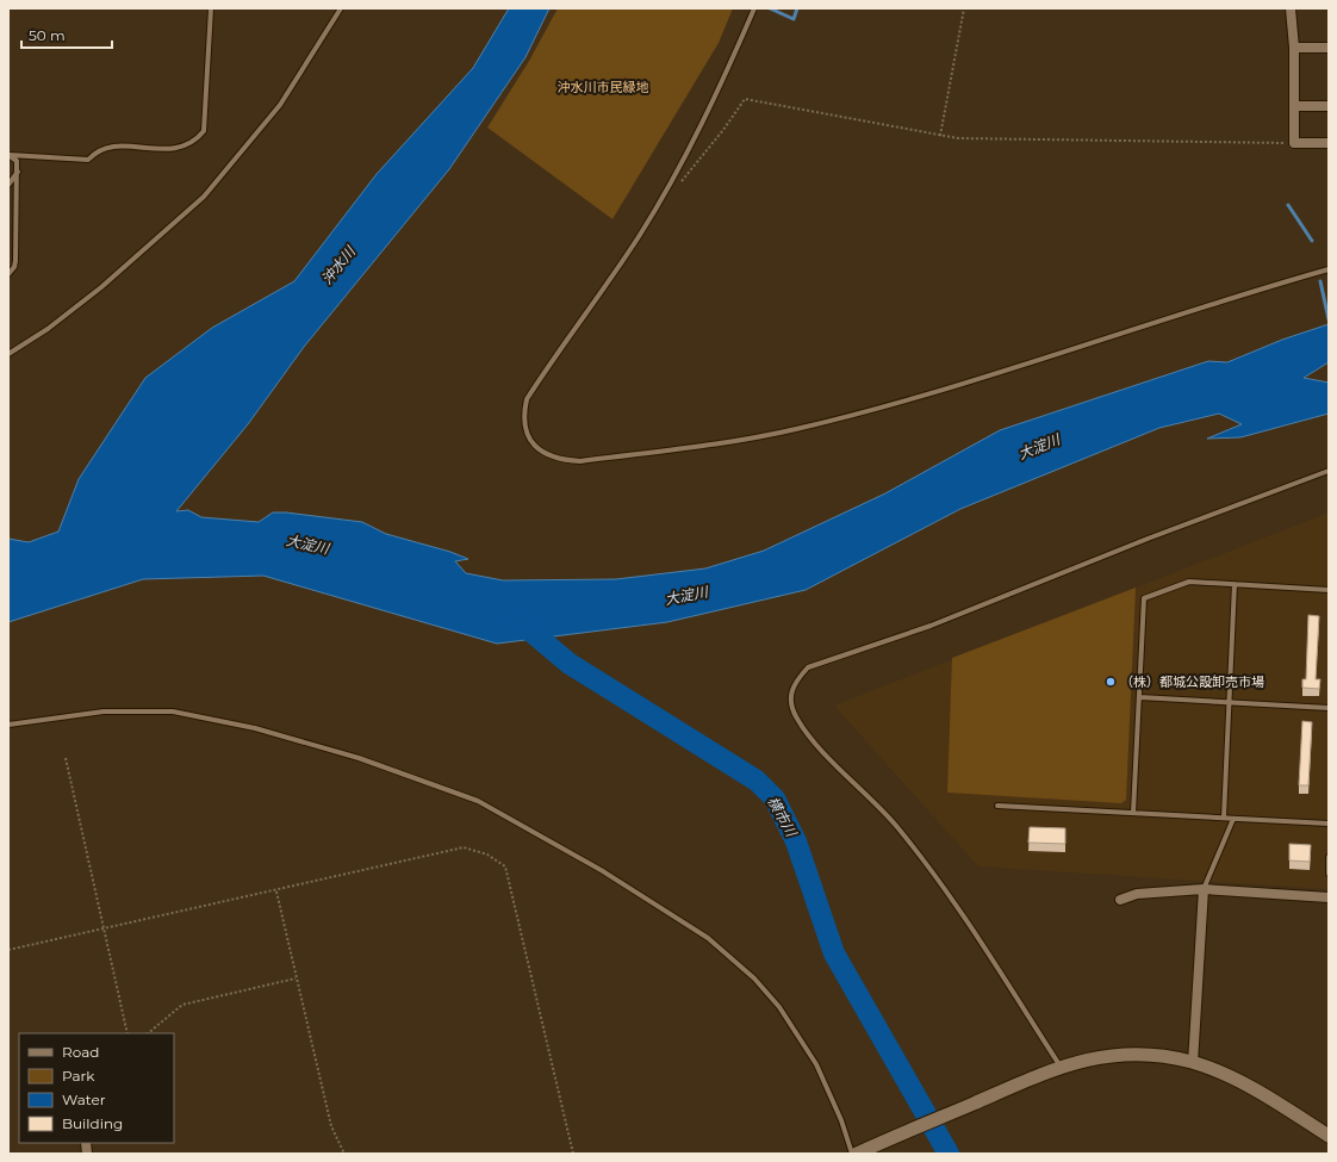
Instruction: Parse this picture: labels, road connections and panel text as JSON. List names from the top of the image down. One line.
{"water":["沖水川","大淀川","横市川"],"parks":["沖水川市民緑地"],"places":["（株）都城公設卸売市場"],"legend":["Road","Park","Water","Building"],"scale_bar":"50 m"}
